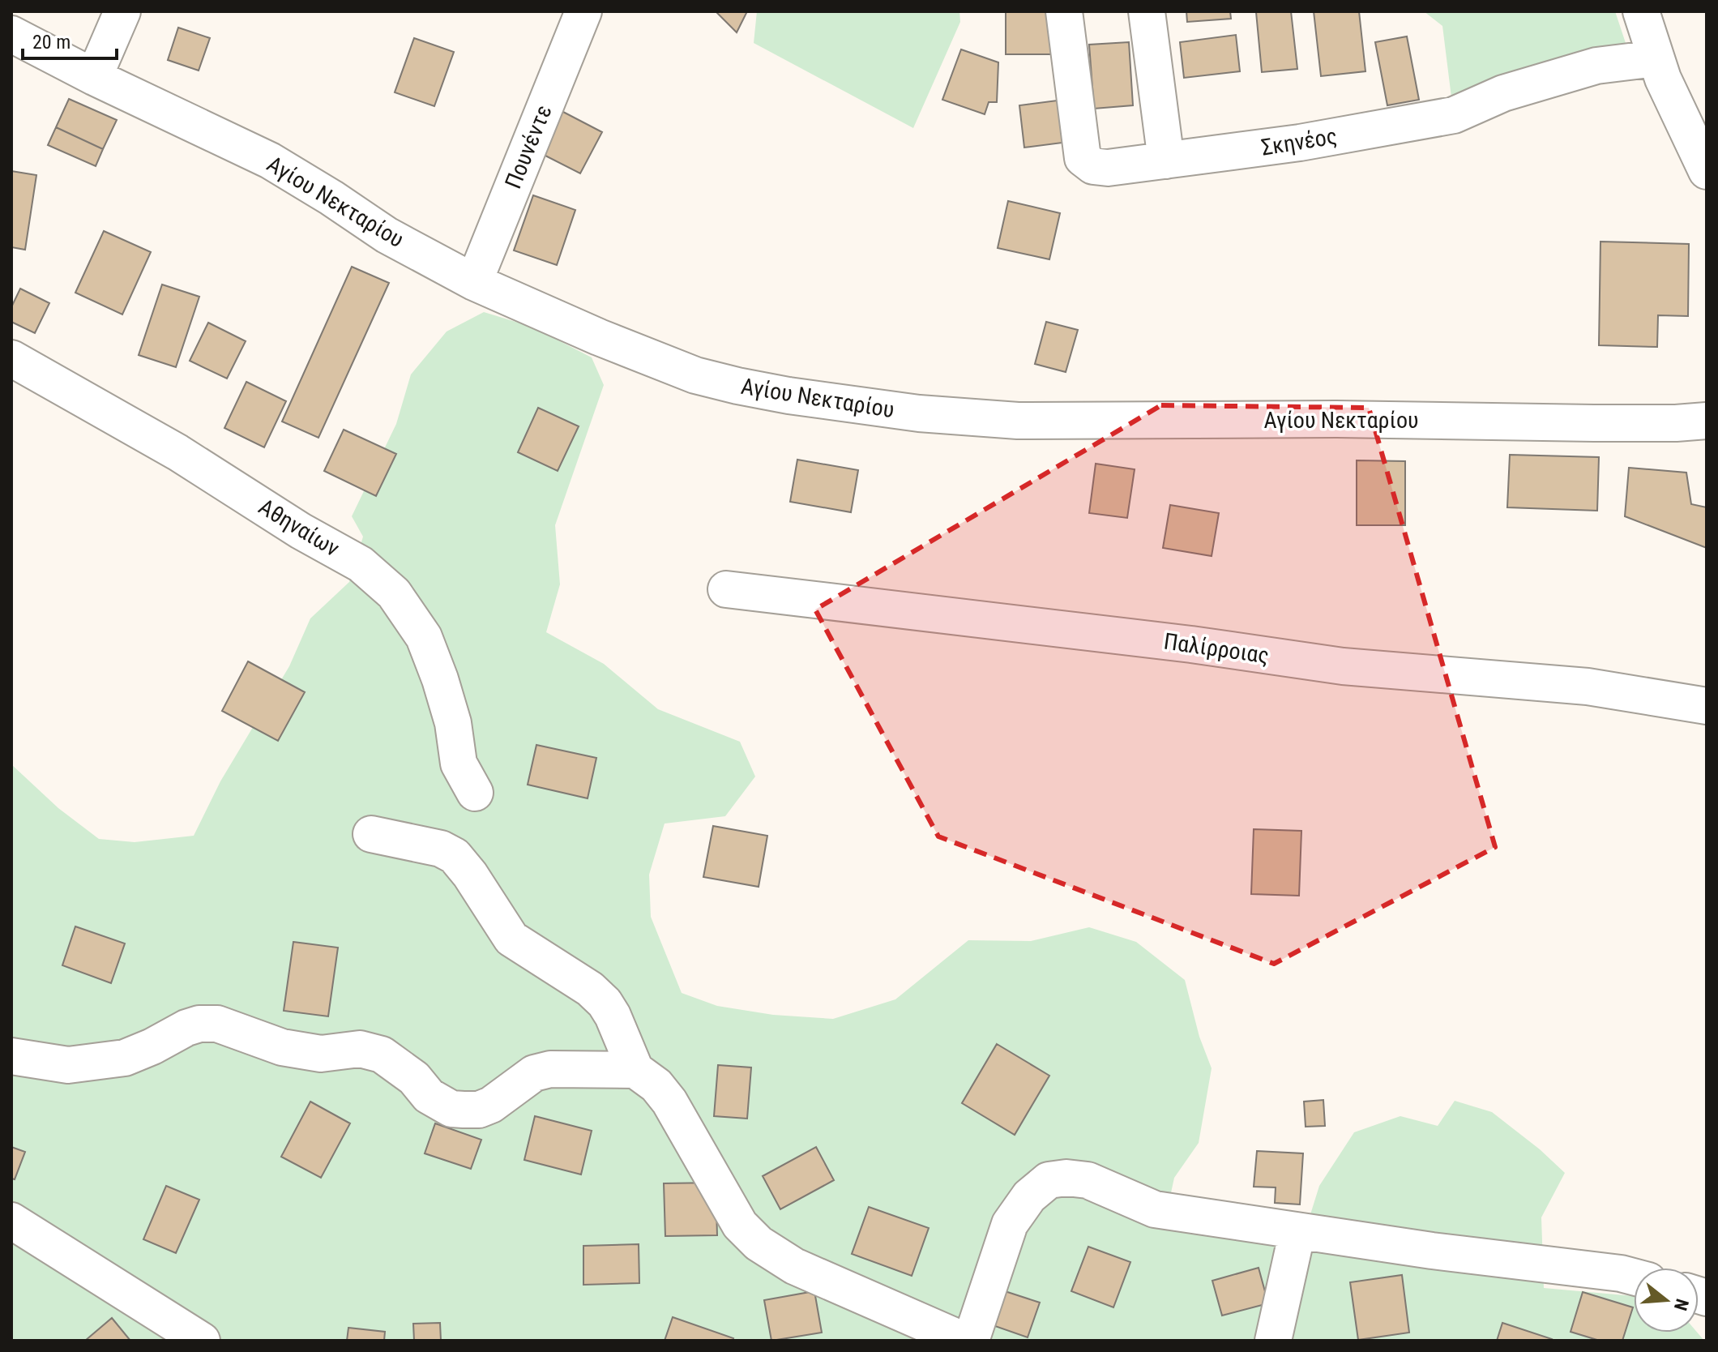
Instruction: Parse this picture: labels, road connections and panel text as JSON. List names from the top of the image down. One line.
{"streets":{"street":["Σκηνέος","Πουνέντε","Αγίου Νεκταρίου","Αθηναίων","Παλίρροιας"]},"crossings":[["Πουνέντε","Αγίου Νεκταρίου"]],"scale_bar":"20 m","north":"right"}
